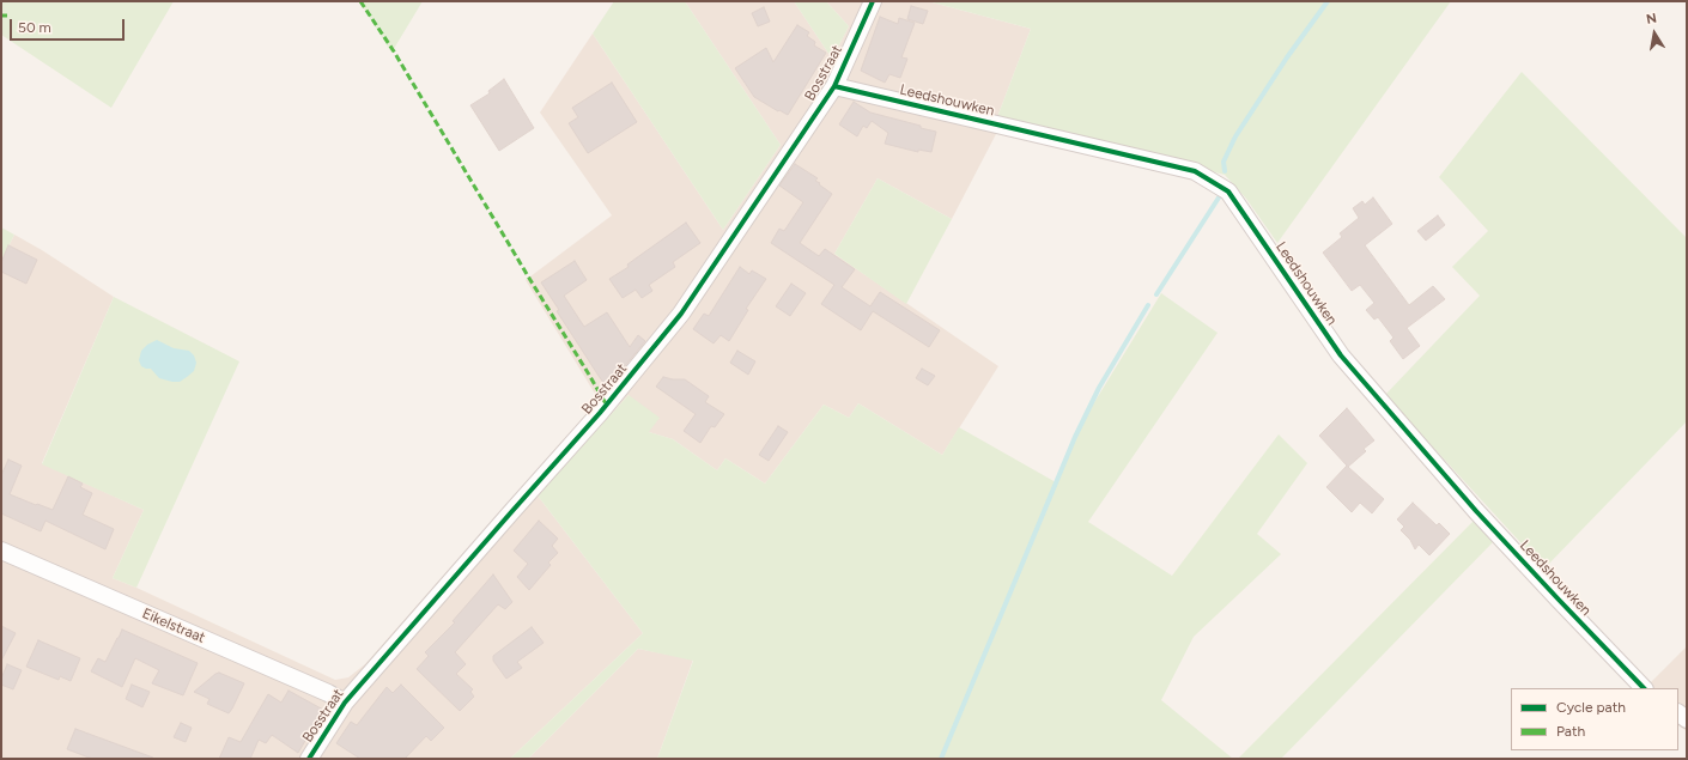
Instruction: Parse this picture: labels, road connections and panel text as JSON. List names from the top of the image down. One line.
{"streets":{"street":["Bosstraat","Leedshouwken","Eikelstraat"]},"crossings":[["Bosstraat","Leedshouwken"],["Bosstraat","Eikelstraat"]],"legend":["Cycle path","Path"],"scale_bar":"50 m","north":"top"}
